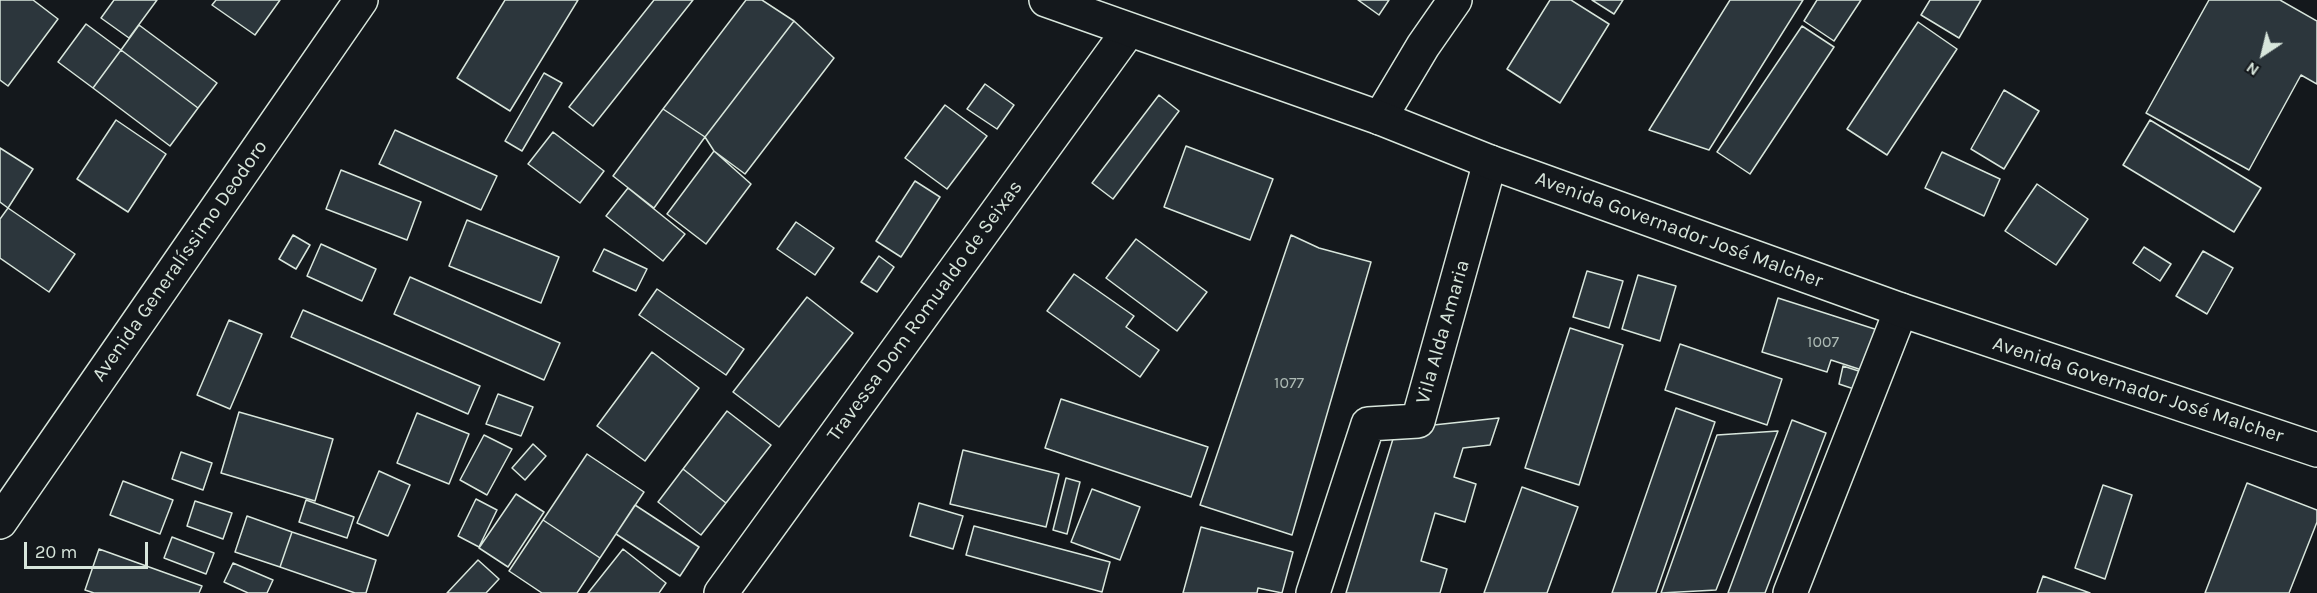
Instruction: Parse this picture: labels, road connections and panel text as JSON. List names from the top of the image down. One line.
{"streets":{"street":["Avenida Governador José Malcher","Avenida Generalíssimo Deodoro","Travessa Dom Romualdo de Seixas","Vila Alda Amaria"]},"crossings":[["Avenida Governador José Malcher","Travessa Dom Romualdo de Seixas"],["Avenida Governador José Malcher","Vila Alda Amaria"]],"house_numbers":["1007","1077"],"scale_bar":"20 m","north":"bottom left"}
